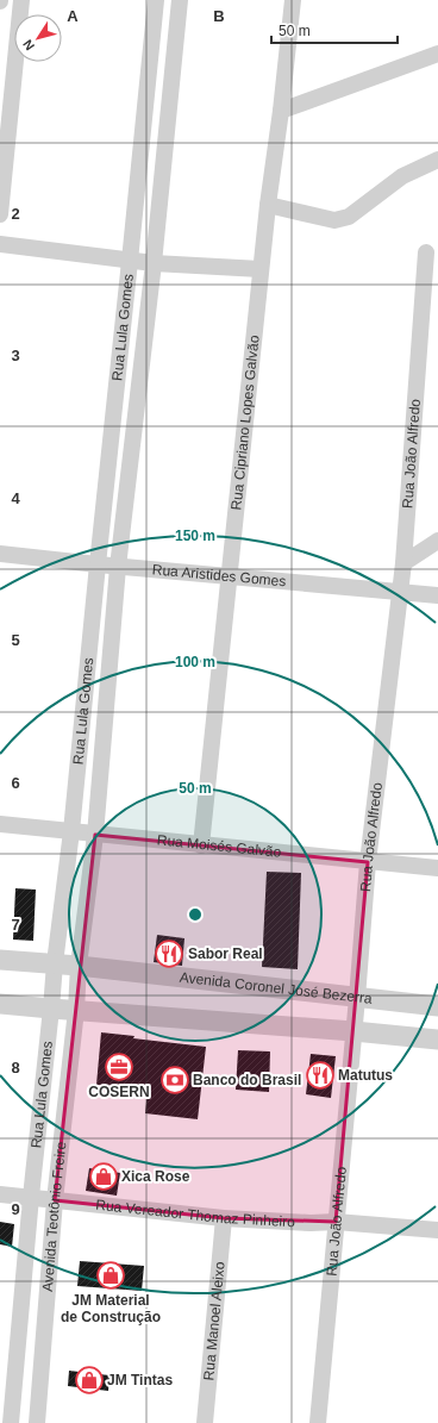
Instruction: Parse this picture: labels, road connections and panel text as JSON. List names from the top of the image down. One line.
{"streets":{"street":["Rua Lula Gomes","Rua Cipriano Lopes Galvão","Rua João Alfredo","Rua Aristides Gomes","Rua Moisés Galvão","Avenida Coronel José Bezerra","Rua Vereador Thomaz Pinheiro","Avenida Teotônio Freire","Rua Manoel Aleixo"]},"crossings":[["Rua Lula Gomes","Rua Aristides Gomes"],["Rua Lula Gomes","Rua Moisés Galvão"],["Rua Lula Gomes","Avenida Coronel José Bezerra"],["Rua Lula Gomes","Rua Vereador Thomaz Pinheiro"],["Rua Lula Gomes","Avenida Teotônio Freire"],["Rua Cipriano Lopes Galvão","Rua Aristides Gomes"],["Rua Cipriano Lopes Galvão","Rua Moisés Galvão"],["Rua João Alfredo","Rua Aristides Gomes"],["Rua João Alfredo","Rua Moisés Galvão"],["Rua João Alfredo","Avenida Coronel José Bezerra"],["Rua João Alfredo","Rua Vereador Thomaz Pinheiro"],["Rua Vereador Thomaz Pinheiro","Avenida Teotônio Freire"],["Rua Vereador Thomaz Pinheiro","Rua Manoel Aleixo"]],"places":{"restaurant":["Sabor Real","Matutus"],"office":["COSERN"],"bank":["Banco do Brasil"],"shop":["Xica Rose","JM Material de Construção","JM Tintas"]},"scale_bar":"50 m","north":"bottom left","grid":{"columns":["A","B"],"rows":["2","3","4","5","6","7","8","9"]},"rings":["150 m","100 m","50 m"]}
